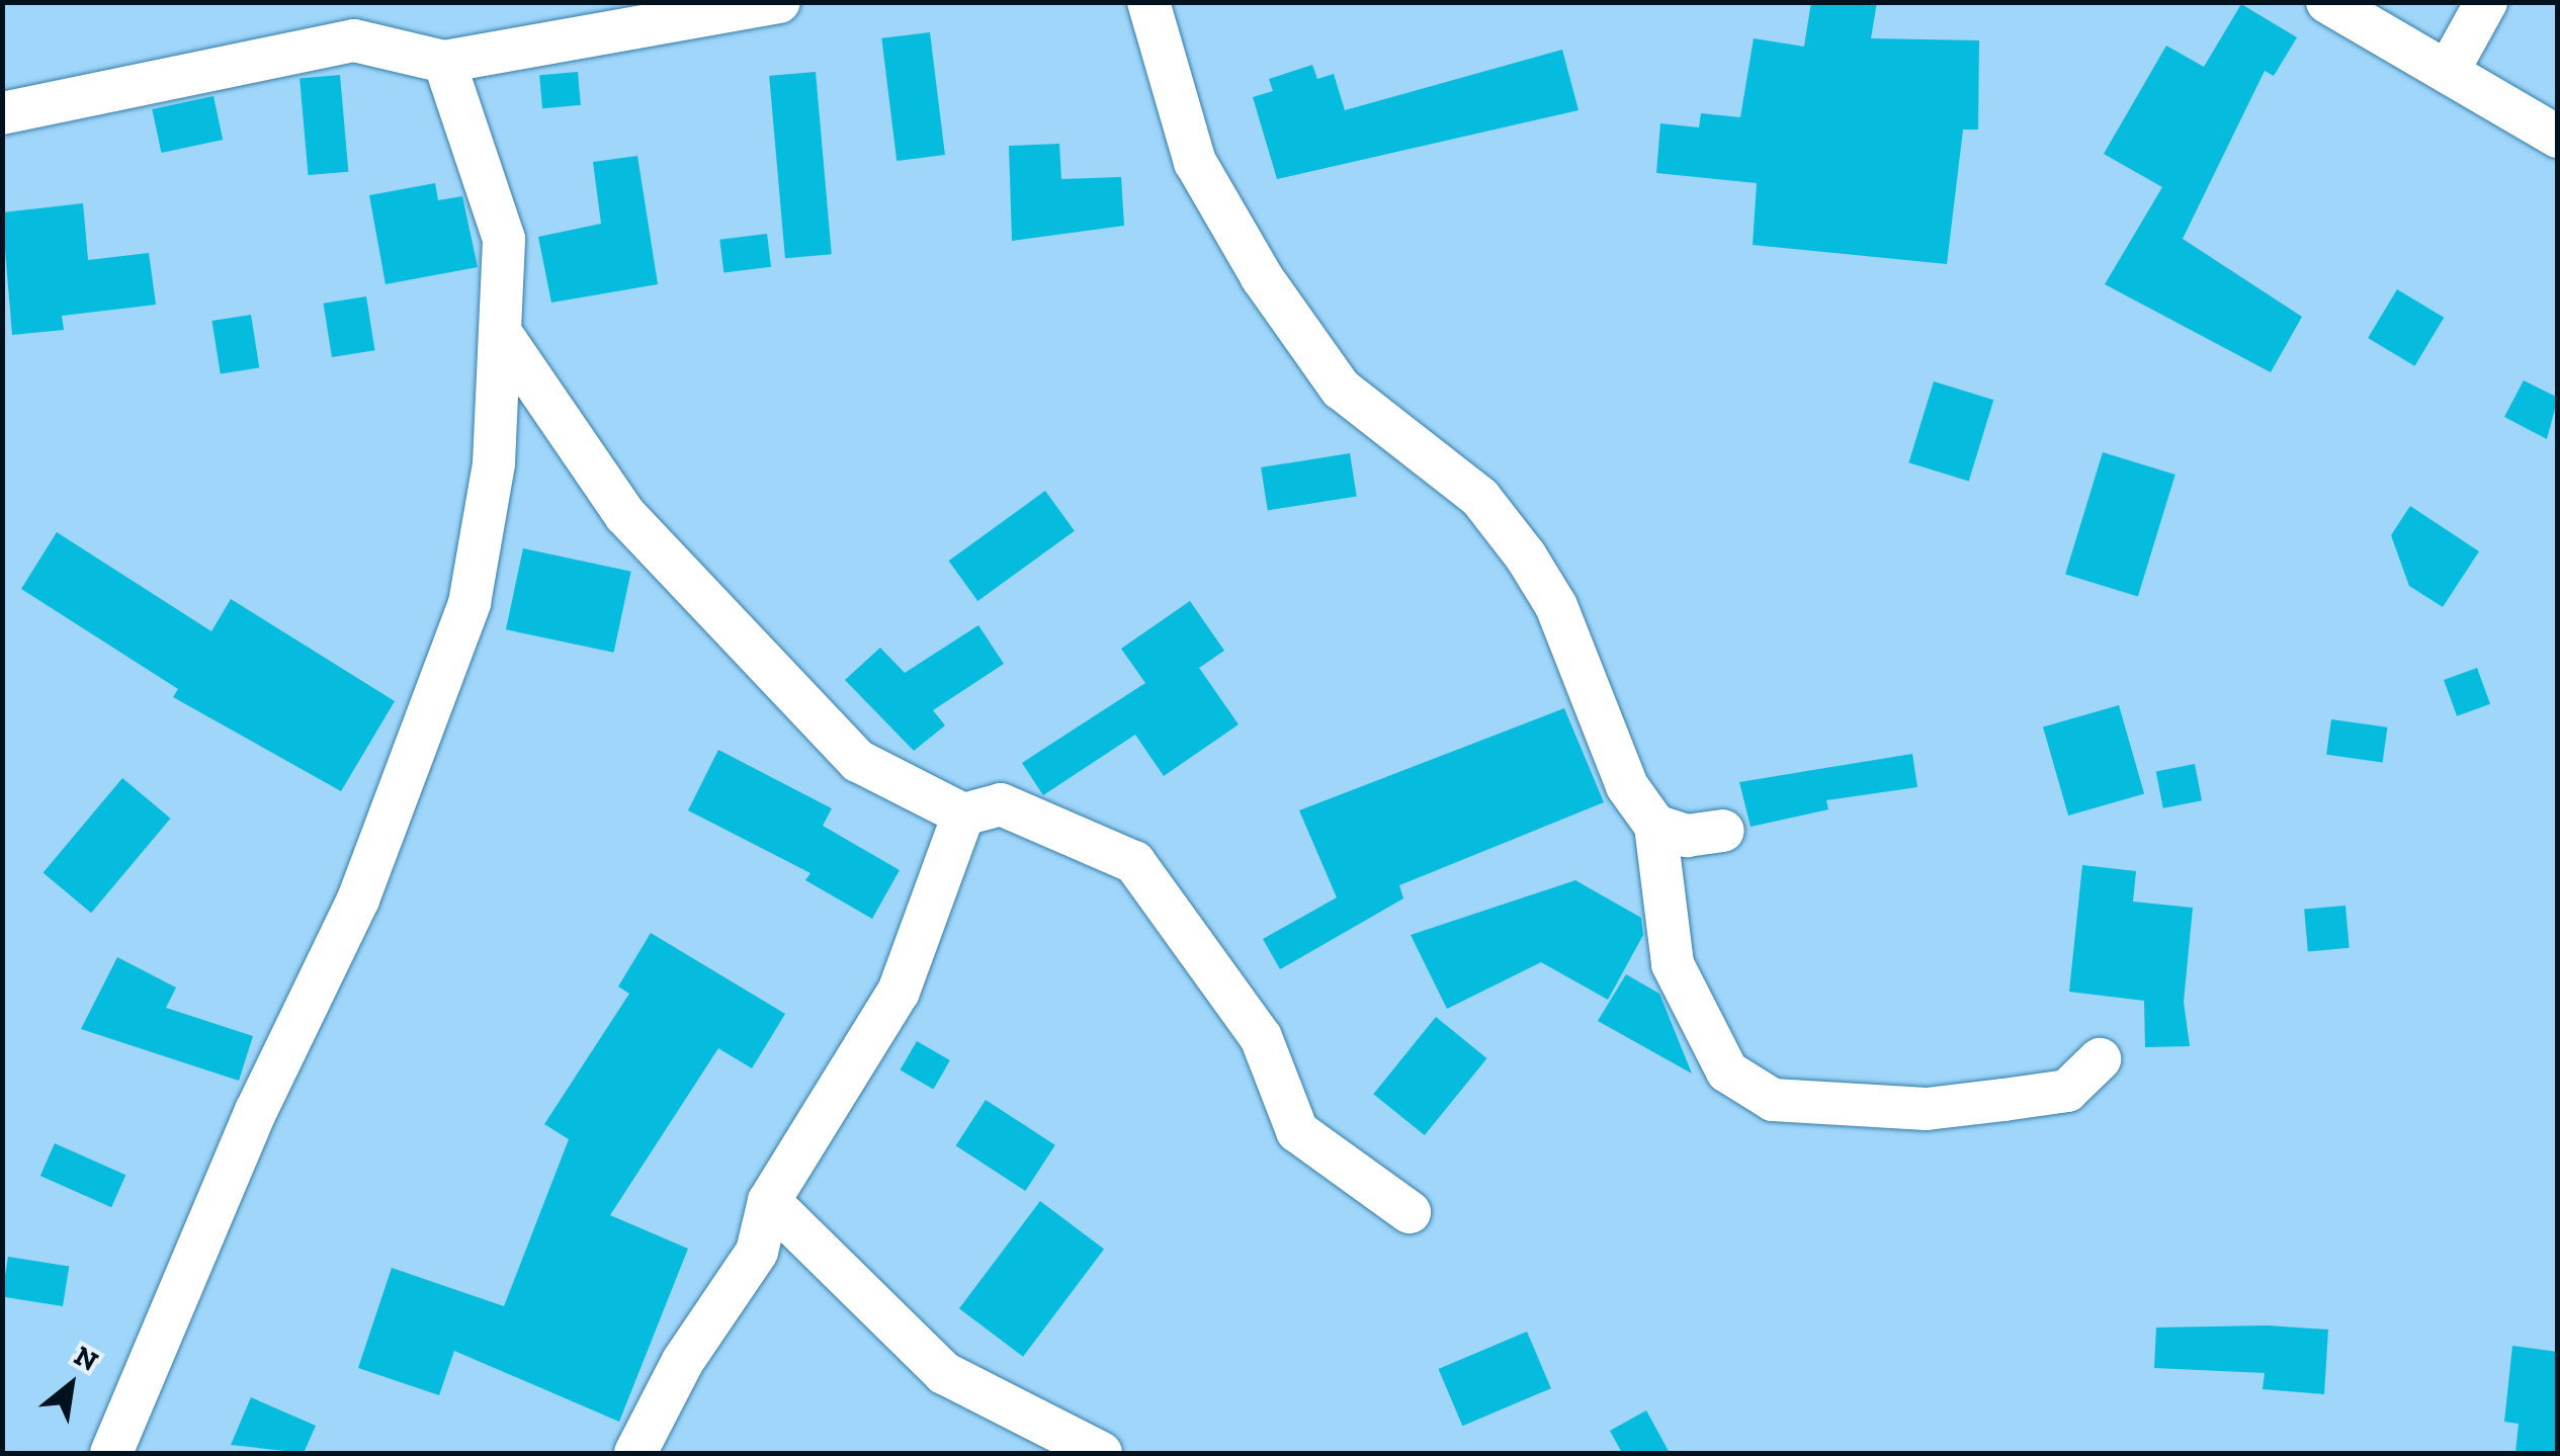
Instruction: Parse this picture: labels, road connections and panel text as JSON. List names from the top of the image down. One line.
{"north":"top right"}
